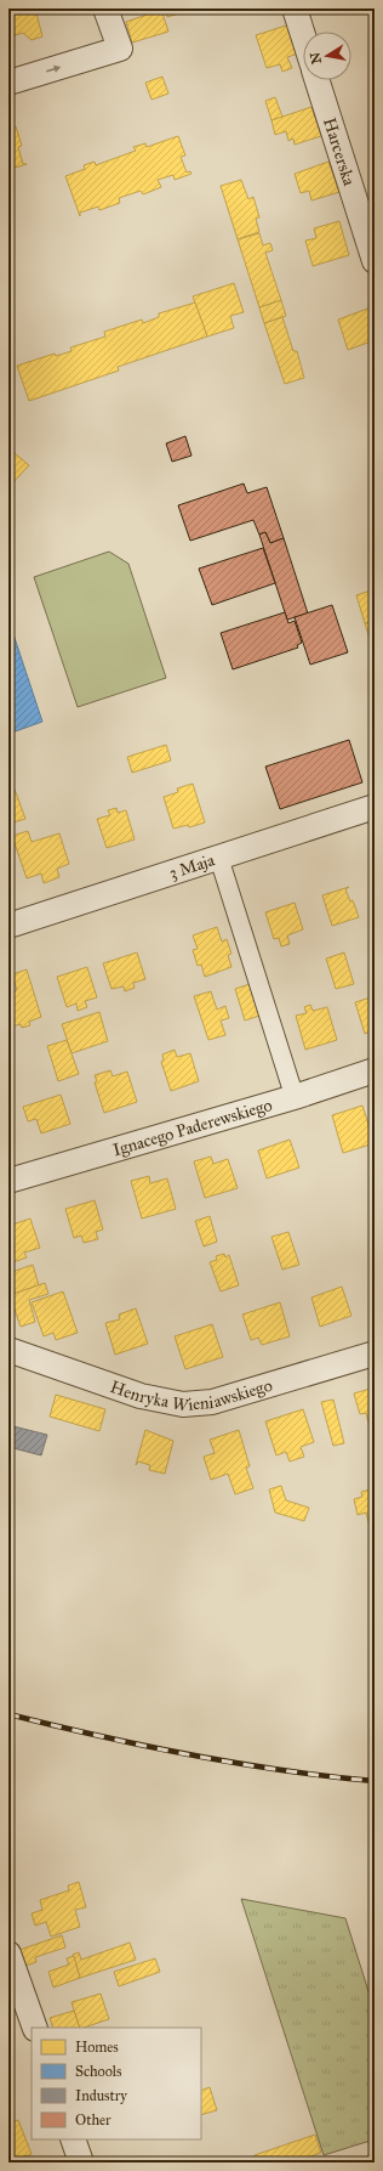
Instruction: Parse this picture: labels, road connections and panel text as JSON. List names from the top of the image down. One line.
{"streets":{"street":["Harcerska","3 Maja","Ignacego Paderewskiego","Henryka Wieniawskiego"]},"legend":["Homes","Schools","Industry","Other"],"north":"left"}
